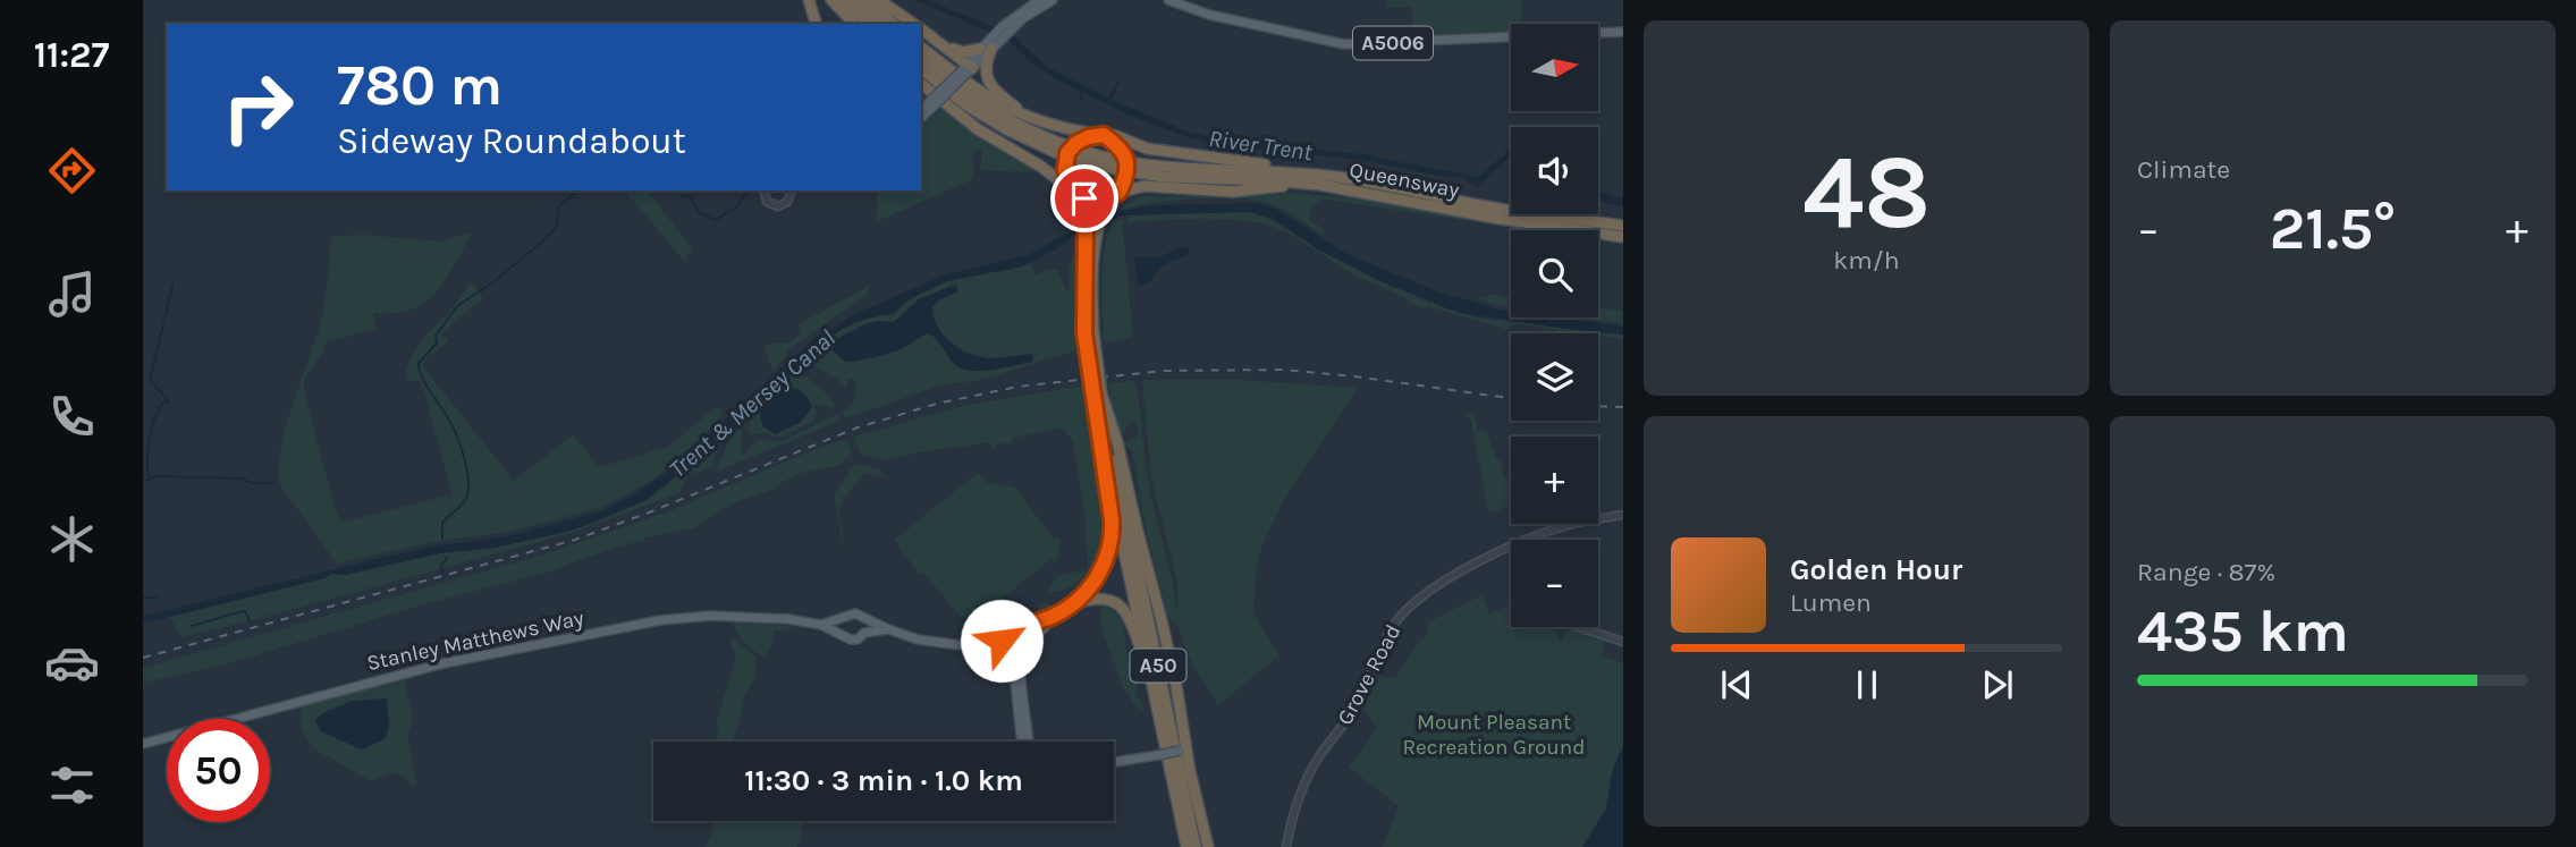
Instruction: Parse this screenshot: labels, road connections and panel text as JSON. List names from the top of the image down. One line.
{"streets":{"highway":["Queensway","A50"],"main road":["A5006","Stanley Matthews Way"],"street":["Grove Road"]},"water":["River Trent","Trent & Mersey Canal"],"parks":["Mount Pleasant Recreation Ground"],"north":"right","page":{"tabs":"11:27","tile":[["48","km/h"],"Climate",["Range · 87%","435 km"]],"map_buttons":["+","−"],"turn":["780 m","Sideway Roundabout"],"heat":["−","21.5°","+"],"song":["Golden Hour","Lumen"],"limit":"50","trip":"11:30 · 3 min · 1.0 km"}}
